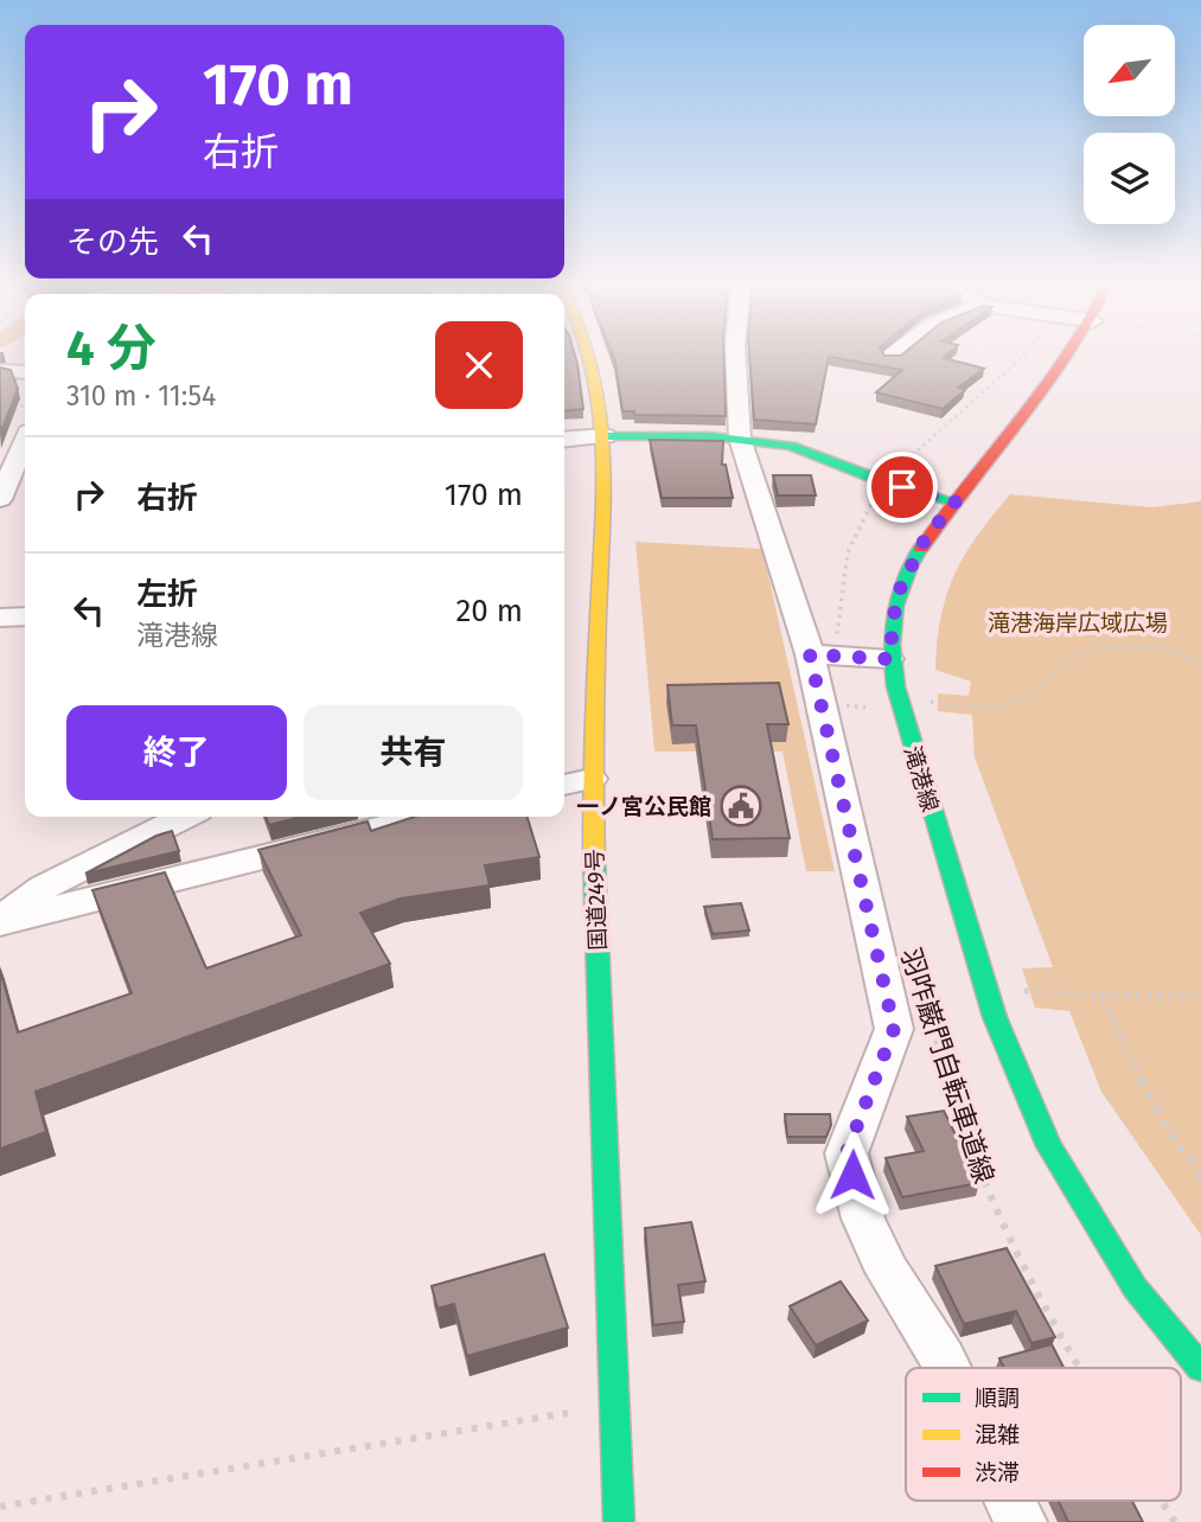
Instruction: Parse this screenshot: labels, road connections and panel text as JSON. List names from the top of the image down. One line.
{"streets":{"main road":["滝港線","国道249号"],"path":["羽咋巌門自転車道線"]},"parks":["滝港海岸広域広場"],"places":{"public building":["一ノ宮公民館"]},"legend":["順調","混雑","渋滞"],"north":"bottom left","page":{"turn":["170 m","右折"],"then":"その先","heading":["4 分","310 m · 11:54"],"list":[{"name":"右折","value":"170 m"},{"name":"左折","note":"滝港線","value":"20 m"}],"buttons":["終了","共有"]}}
